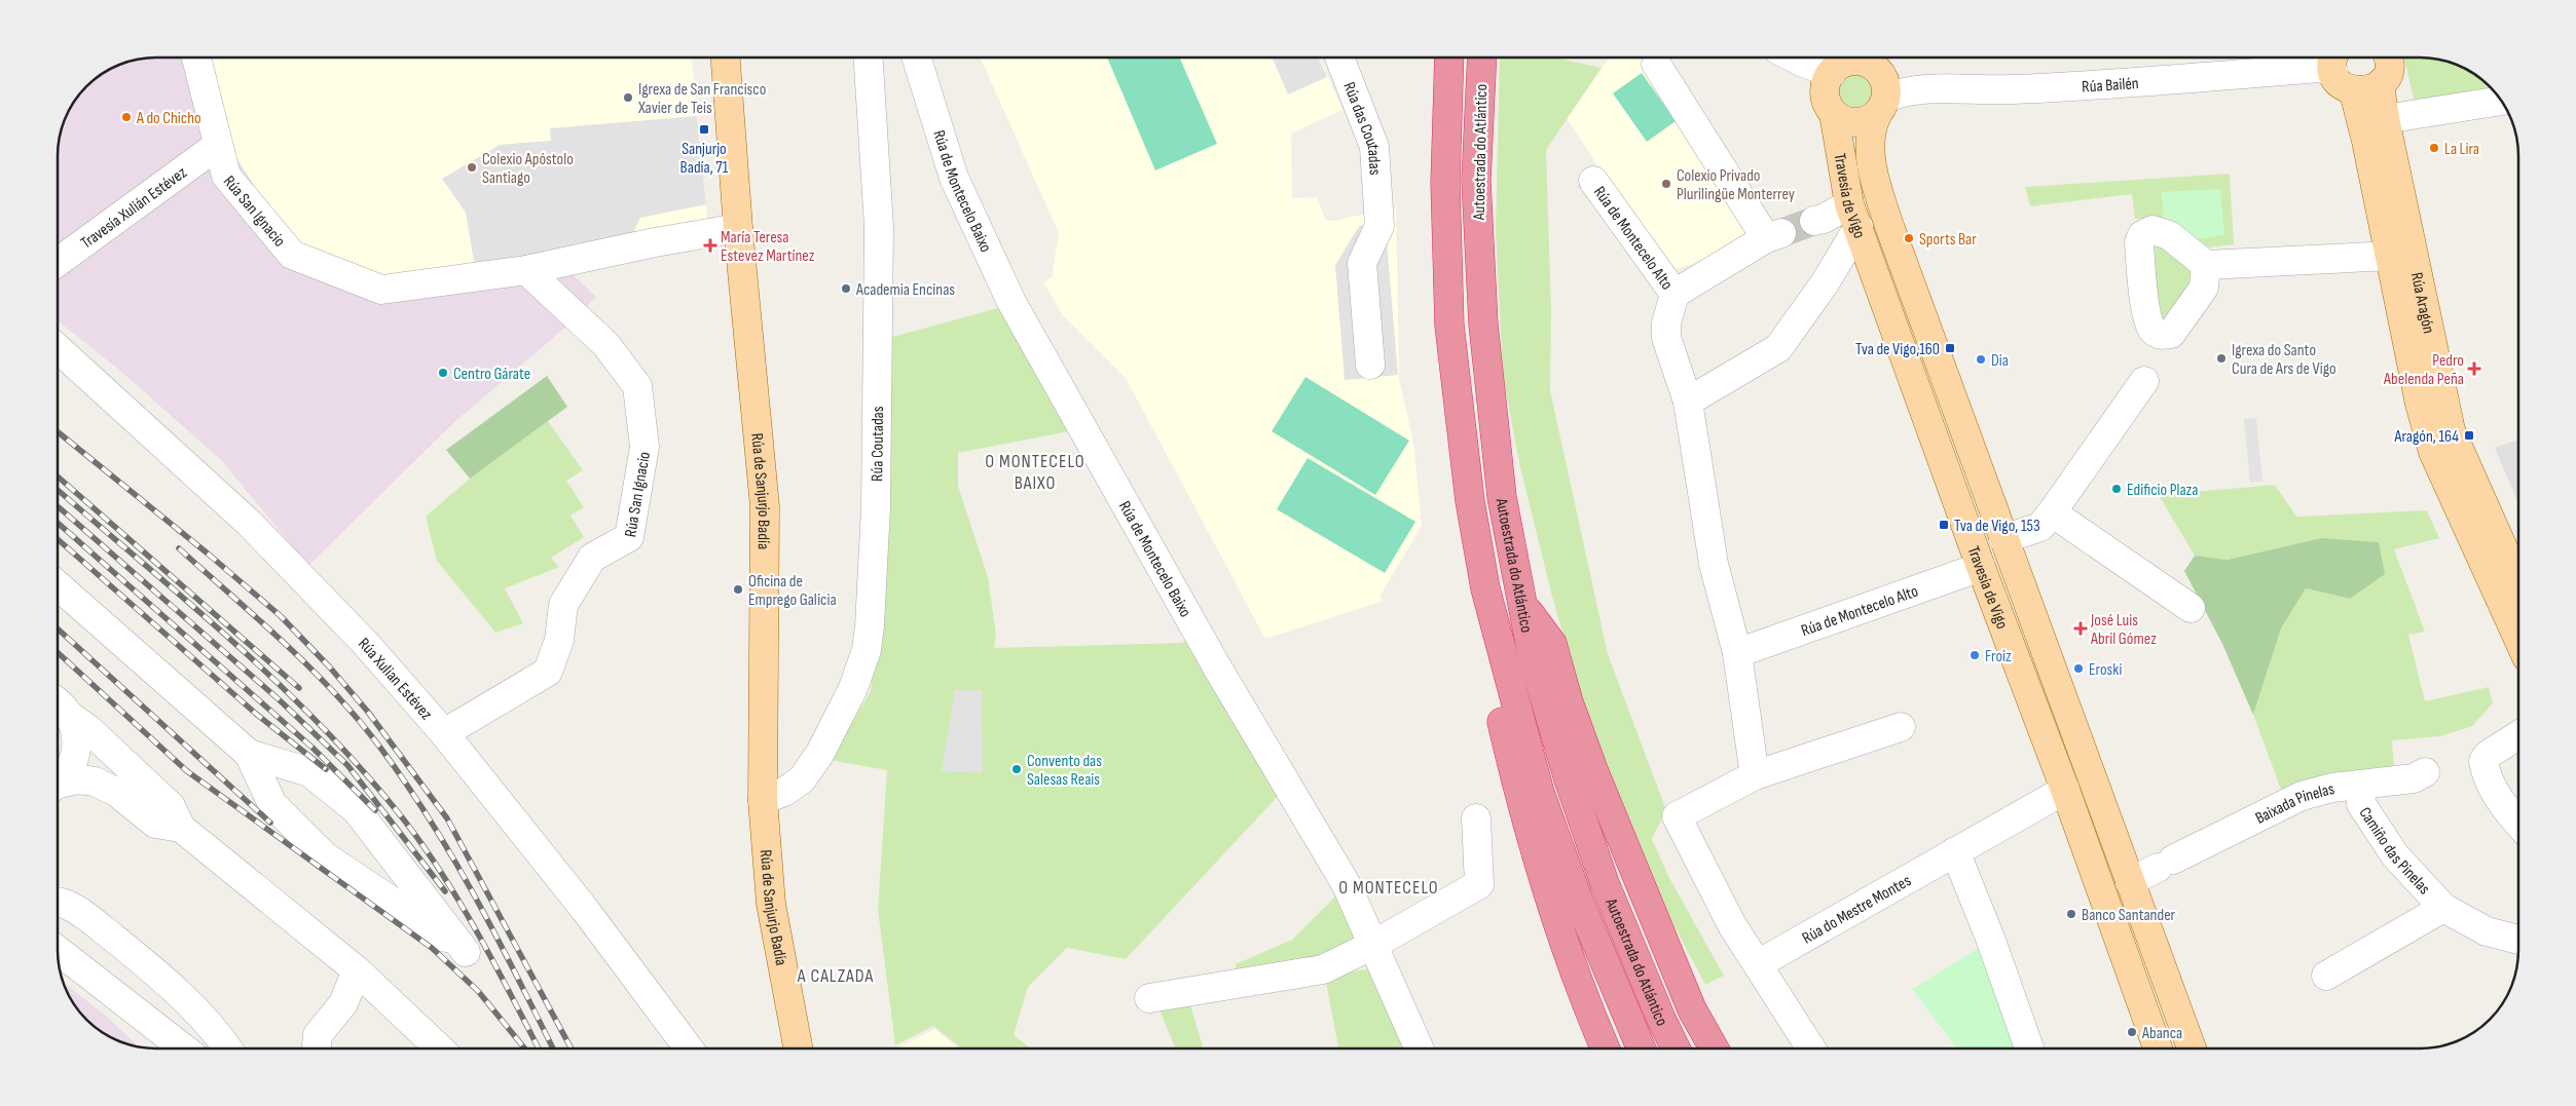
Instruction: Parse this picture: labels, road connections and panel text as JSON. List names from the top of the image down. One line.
{"streets":{"highway":["Autoestrada do Atlántico"],"main road":["Travesía de Vigo","Rúa Aragón","Rúa de Sanjurjo Badía"],"street":["Rúa Bailén","Rúa das Coutadas","Rúa de Montecelo Baixo","Travesía Xulián Estévez","Rúa San Ignacio","Rúa de Montecelo Alto","Rúa Coutadas","Rúa Xulian Estévez","Baixada Pinelas","Camiño das Pinelas","Rúa do Mestre Montes"]},"crossings":[["Rúa Bailén","Travesía de Vigo"],["Rúa Bailén","Rúa Aragón"],["Travesía de Vigo","Rúa de Montecelo Alto"],["Travesía de Vigo","Baixada Pinelas"],["Travesía de Vigo","Rúa do Mestre Montes"],["Travesía Xulián Estévez","Rúa San Ignacio"],["Rúa San Ignacio","Rúa de Sanjurjo Badía"],["Rúa San Ignacio","Rúa Xulian Estévez"],["Rúa Coutadas","Rúa de Sanjurjo Badía"],["Baixada Pinelas","Camiño das Pinelas"]],"districts":["O MONTECELO BAIXO","O MONTECELO","A CALZADA"],"places":{"other":["Igrexa de San Francisco Xavier de Teis","A do Chicho","La Lira","Colexio Apóstolo Santiago","Colexio Privado Plurilingüe Monterrey","Sports Bar","Academia Encinas","Igrexa do Santo Cura de Ars de Vigo","Dia","Centro Gárate","Edificio Plaza","Oficina de Emprego Galicia","Froiz","Eroski","Convento das Salesas Reais","Banco Santander","Abanca"],"transit":["Sanjurjo Badía, 71","Tva de Vigo,160","Aragón, 164","Tva de Vigo, 153"],"health":["María Teresa Estevez Martínez","Pedro Abelenda Peña","José Luis Abril Gómez"]}}
